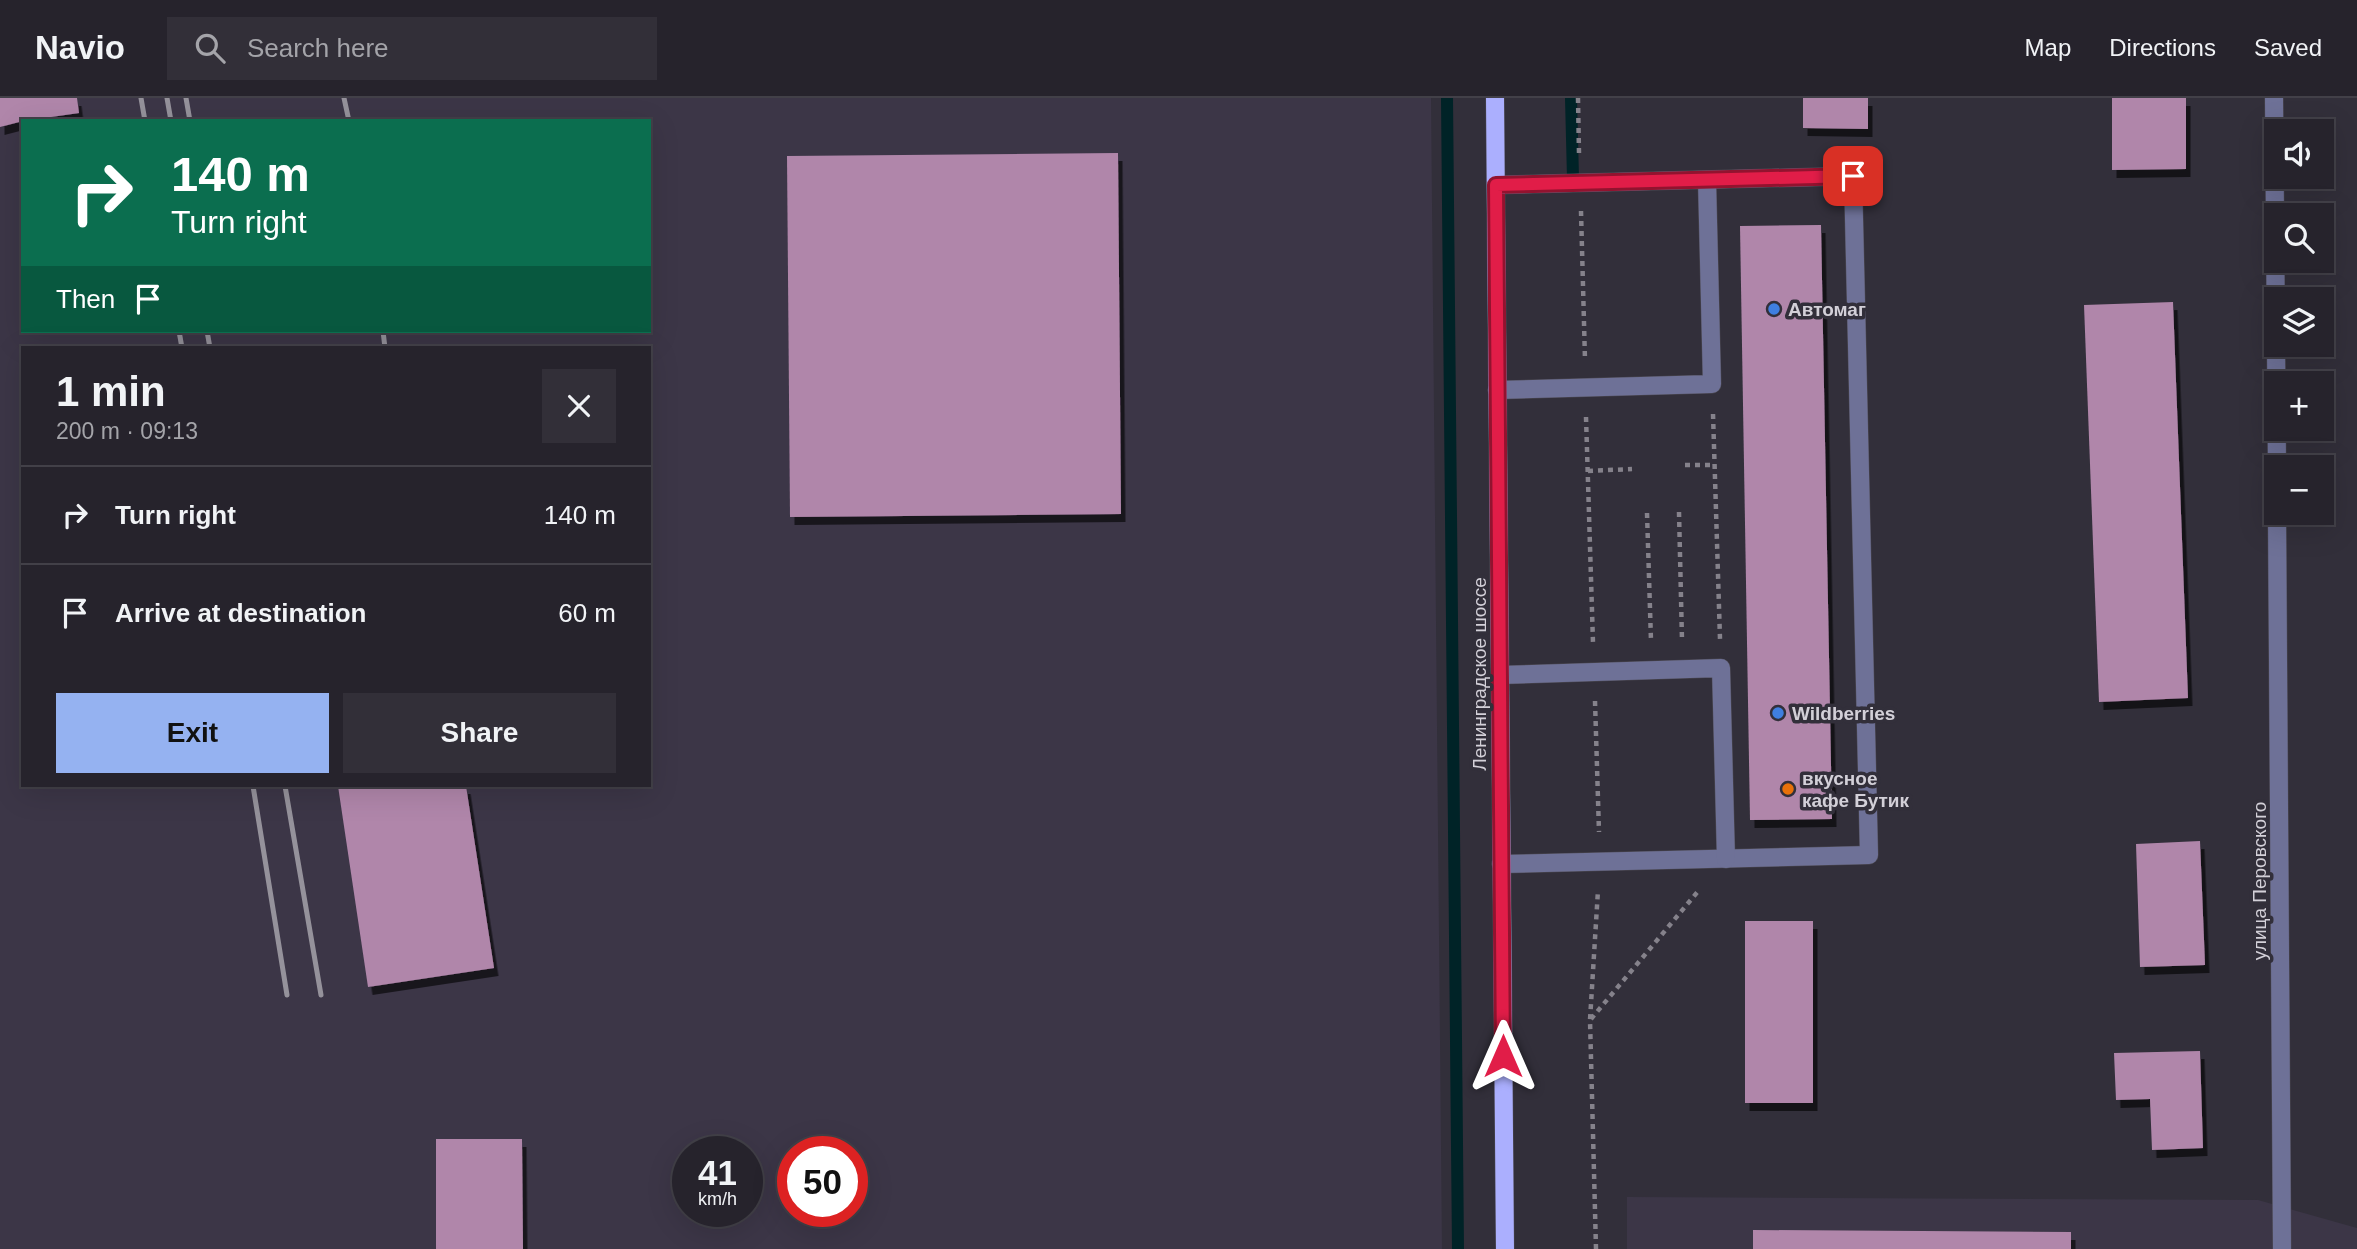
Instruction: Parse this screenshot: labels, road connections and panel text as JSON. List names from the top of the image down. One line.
{"streets":{"main road":["Ленинградское шоссе"],"street":["улица Перовского"]},"places":["Автомаг","Wildberries","вкусное кафе Бутик"],"page":{"header":"Navio","search":"Search here","nav":["Map","Directions","Saved"],"map_buttons":["+","−"],"turn":["140 m","Turn right"],"then":"Then","heading":["1 min","200 m · 09:13"],"list":[{"name":"Turn right","value":"140 m"},{"name":"Arrive at destination","value":"60 m"}],"buttons":["Exit","Share"],"speed":"41 km/h","limit":"50"}}
